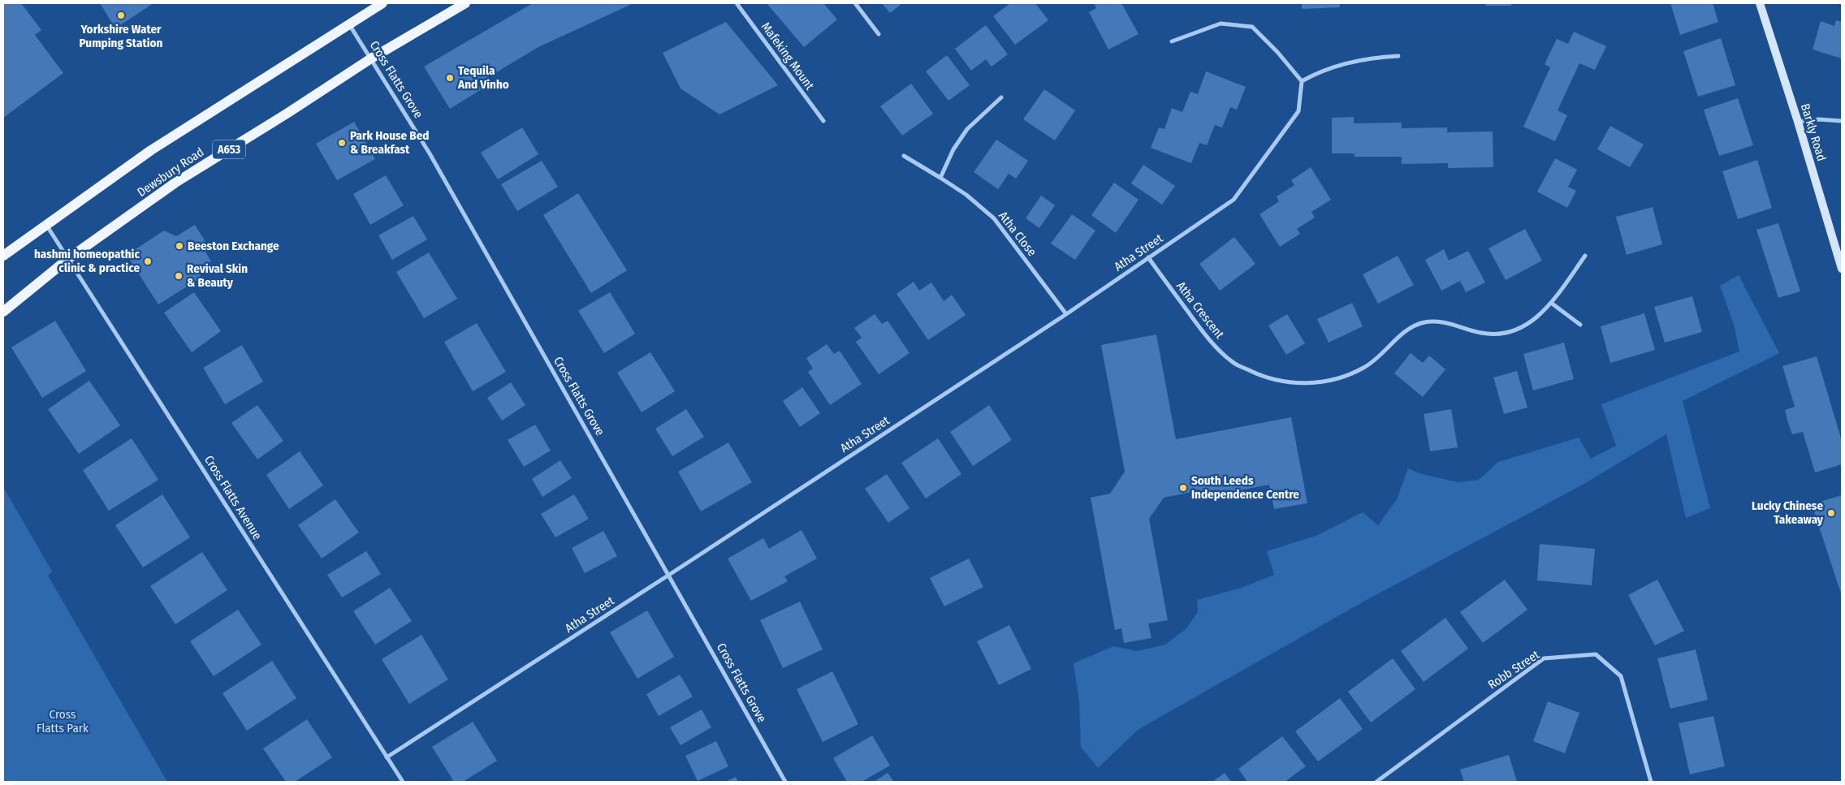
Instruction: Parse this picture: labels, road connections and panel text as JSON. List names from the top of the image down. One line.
{"streets":{"main road":["A653","Dewsbury Road"],"street":["Mafeking Mount","Cross Flatts Grove","Barkly Road","Atha Close","Atha Street","Atha Crescent","Cross Flatts Avenue","Robb Street"]},"crossings":[["Cross Flatts Grove","Dewsbury Road"],["Cross Flatts Grove","Atha Street"],["Dewsbury Road","Cross Flatts Avenue"],["Atha Close","Atha Street"],["Atha Street","Atha Crescent"],["Atha Street","Cross Flatts Avenue"]],"parks":["Cross Flatts Park"],"places":["Yorkshire Water Pumping Station","Tequila And Vinho","Park House Bed & Breakfast","Beeston Exchange","hashmi homeopathic clinic & practice","Revival Skin & Beauty","South Leeds Independence Centre","Lucky Chinese Takeaway"]}
